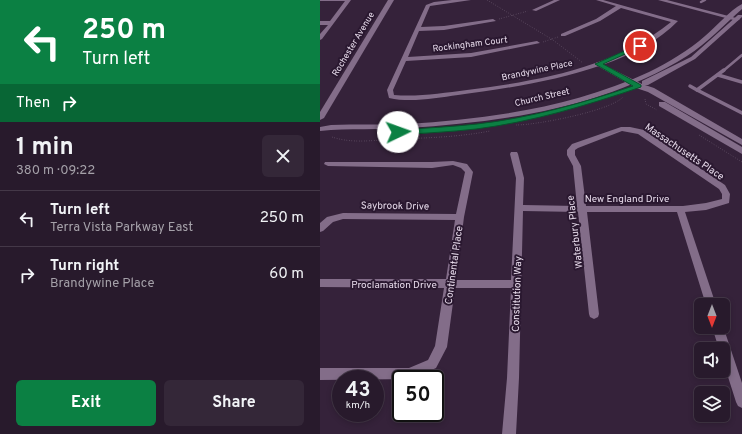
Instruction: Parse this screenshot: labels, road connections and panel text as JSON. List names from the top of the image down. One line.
{"streets":{"main road":["Rochester Avenue","Church Street"],"street":["Rockingham Court","Brandywine Place","Massachusetts Place","New England Drive","Saybrook Drive","Waterbury Place","Continental Place","Proclamation Drive","Constitution Way"]},"crossings":[["Rockingham Court","Brandywine Place"],["Massachusetts Place","New England Drive"],["Massachusetts Place","Waterbury Place"],["New England Drive","Waterbury Place"],["New England Drive","Constitution Way"],["Saybrook Drive","Continental Place"],["Continental Place","Proclamation Drive"],["Proclamation Drive","Constitution Way"]],"north":"bottom","page":{"turn":["250 m","Turn left"],"then":"Then","heading":["1 min","380 m · 09:22"],"list":[{"name":"Turn left","note":"Terra Vista Parkway East","value":"250 m"},{"name":"Turn right","note":"Brandywine Place","value":"60 m"}],"speed":"43 km/h","limit":"50","buttons":["Exit","Share"]}}
